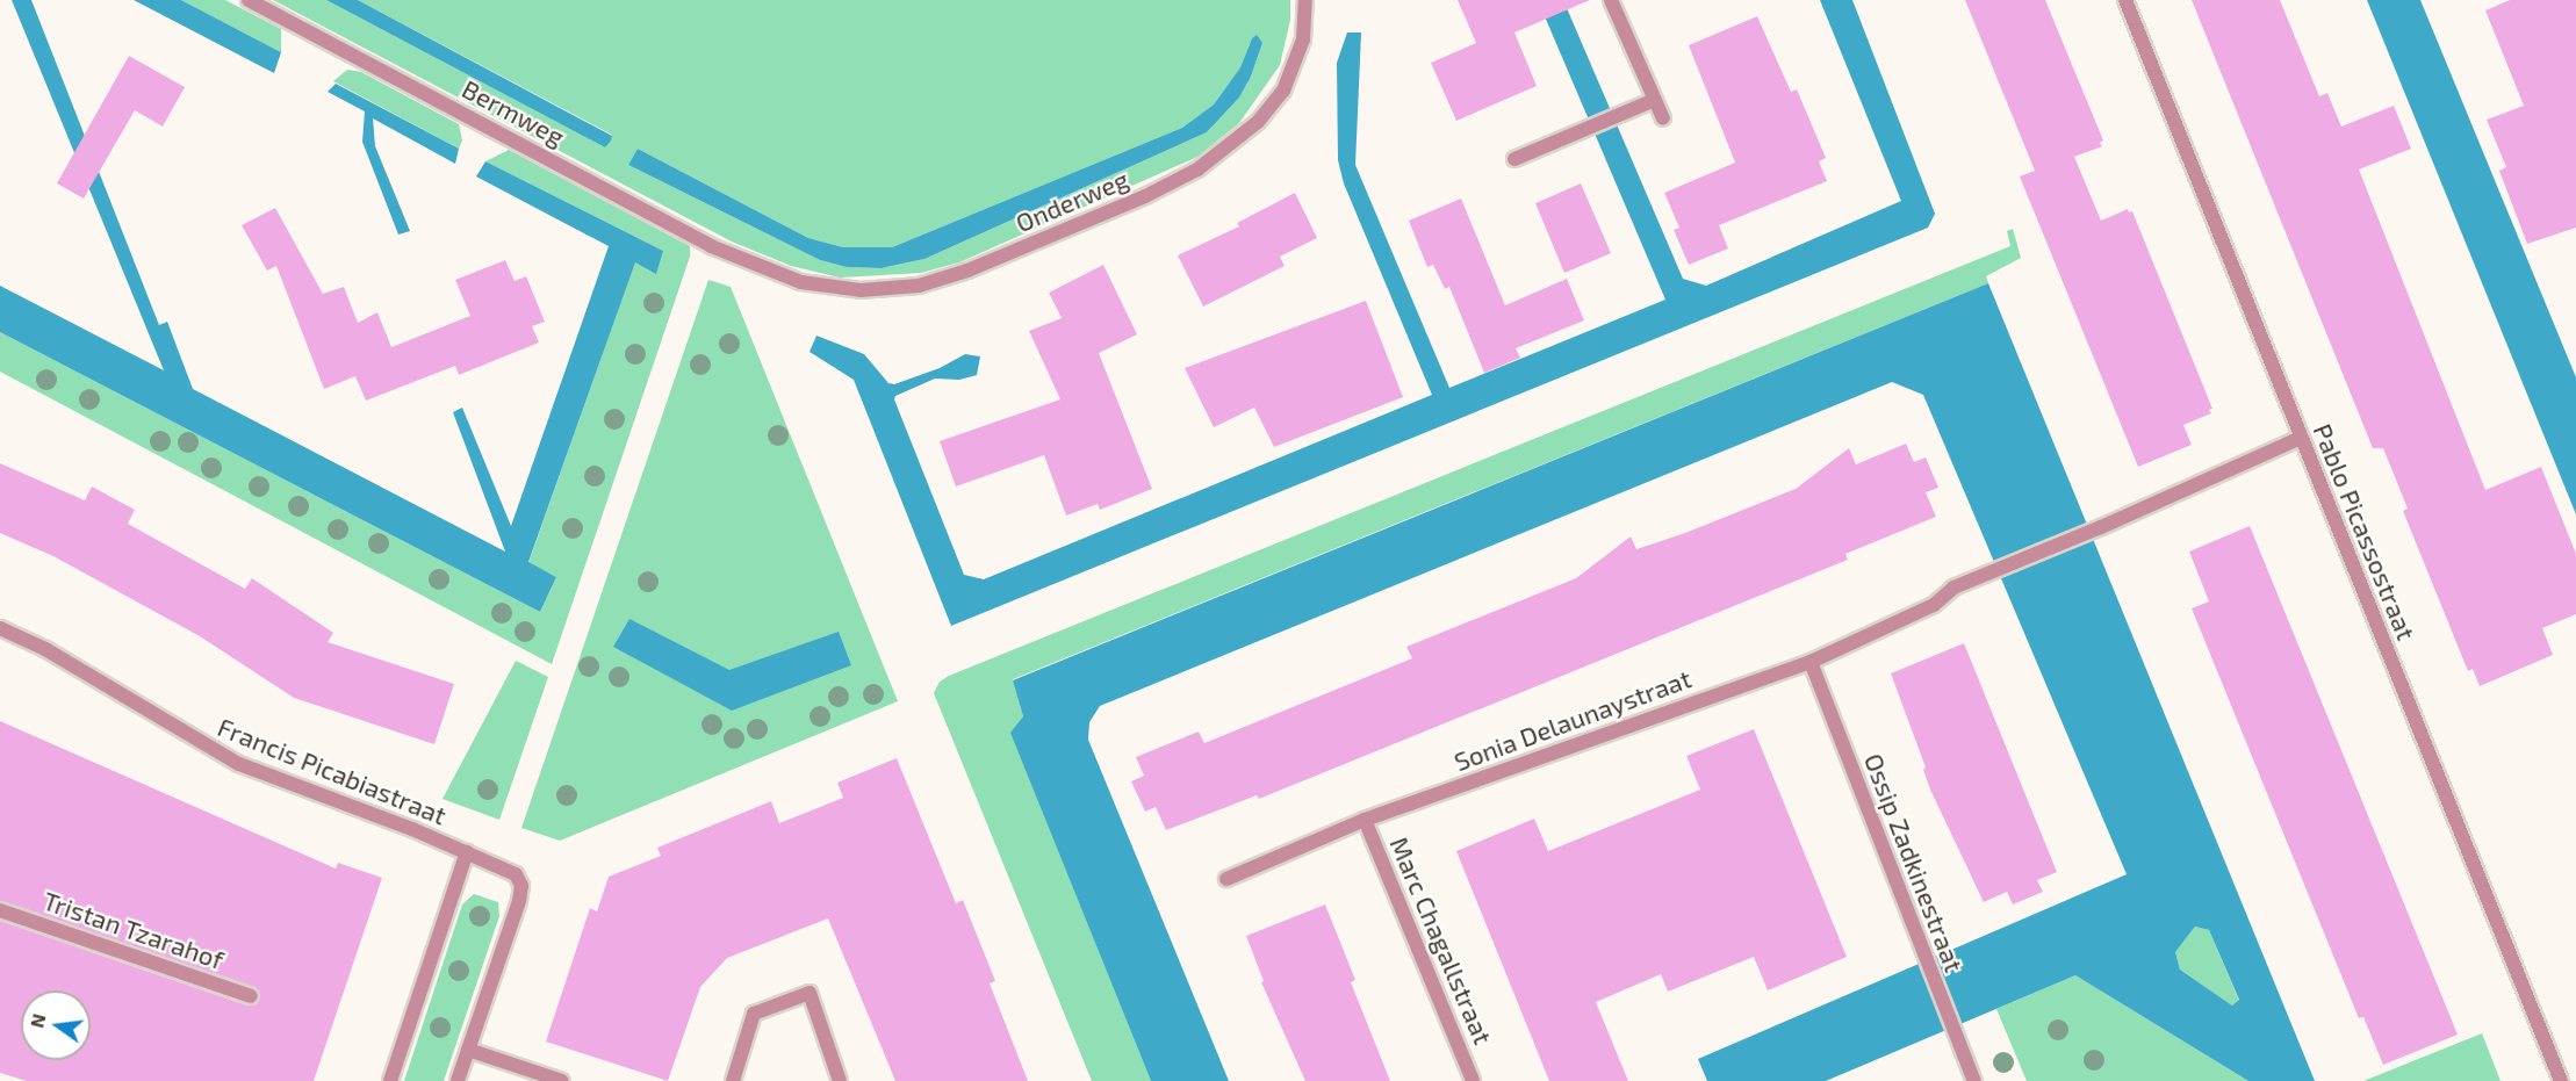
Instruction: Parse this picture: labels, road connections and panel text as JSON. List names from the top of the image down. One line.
{"streets":{"street":["Bermweg","Onderweg","Pablo Picassostraat","Sonia Delaunaystraat","Francis Picabiastraat","Ossip Zadkinestraat","Tristan Tzarahof","Marc Chagallstraat"]},"crossings":[["Bermweg","Onderweg"],["Pablo Picassostraat","Sonia Delaunaystraat"],["Sonia Delaunaystraat","Ossip Zadkinestraat"],["Sonia Delaunaystraat","Marc Chagallstraat"]],"north":"left"}
